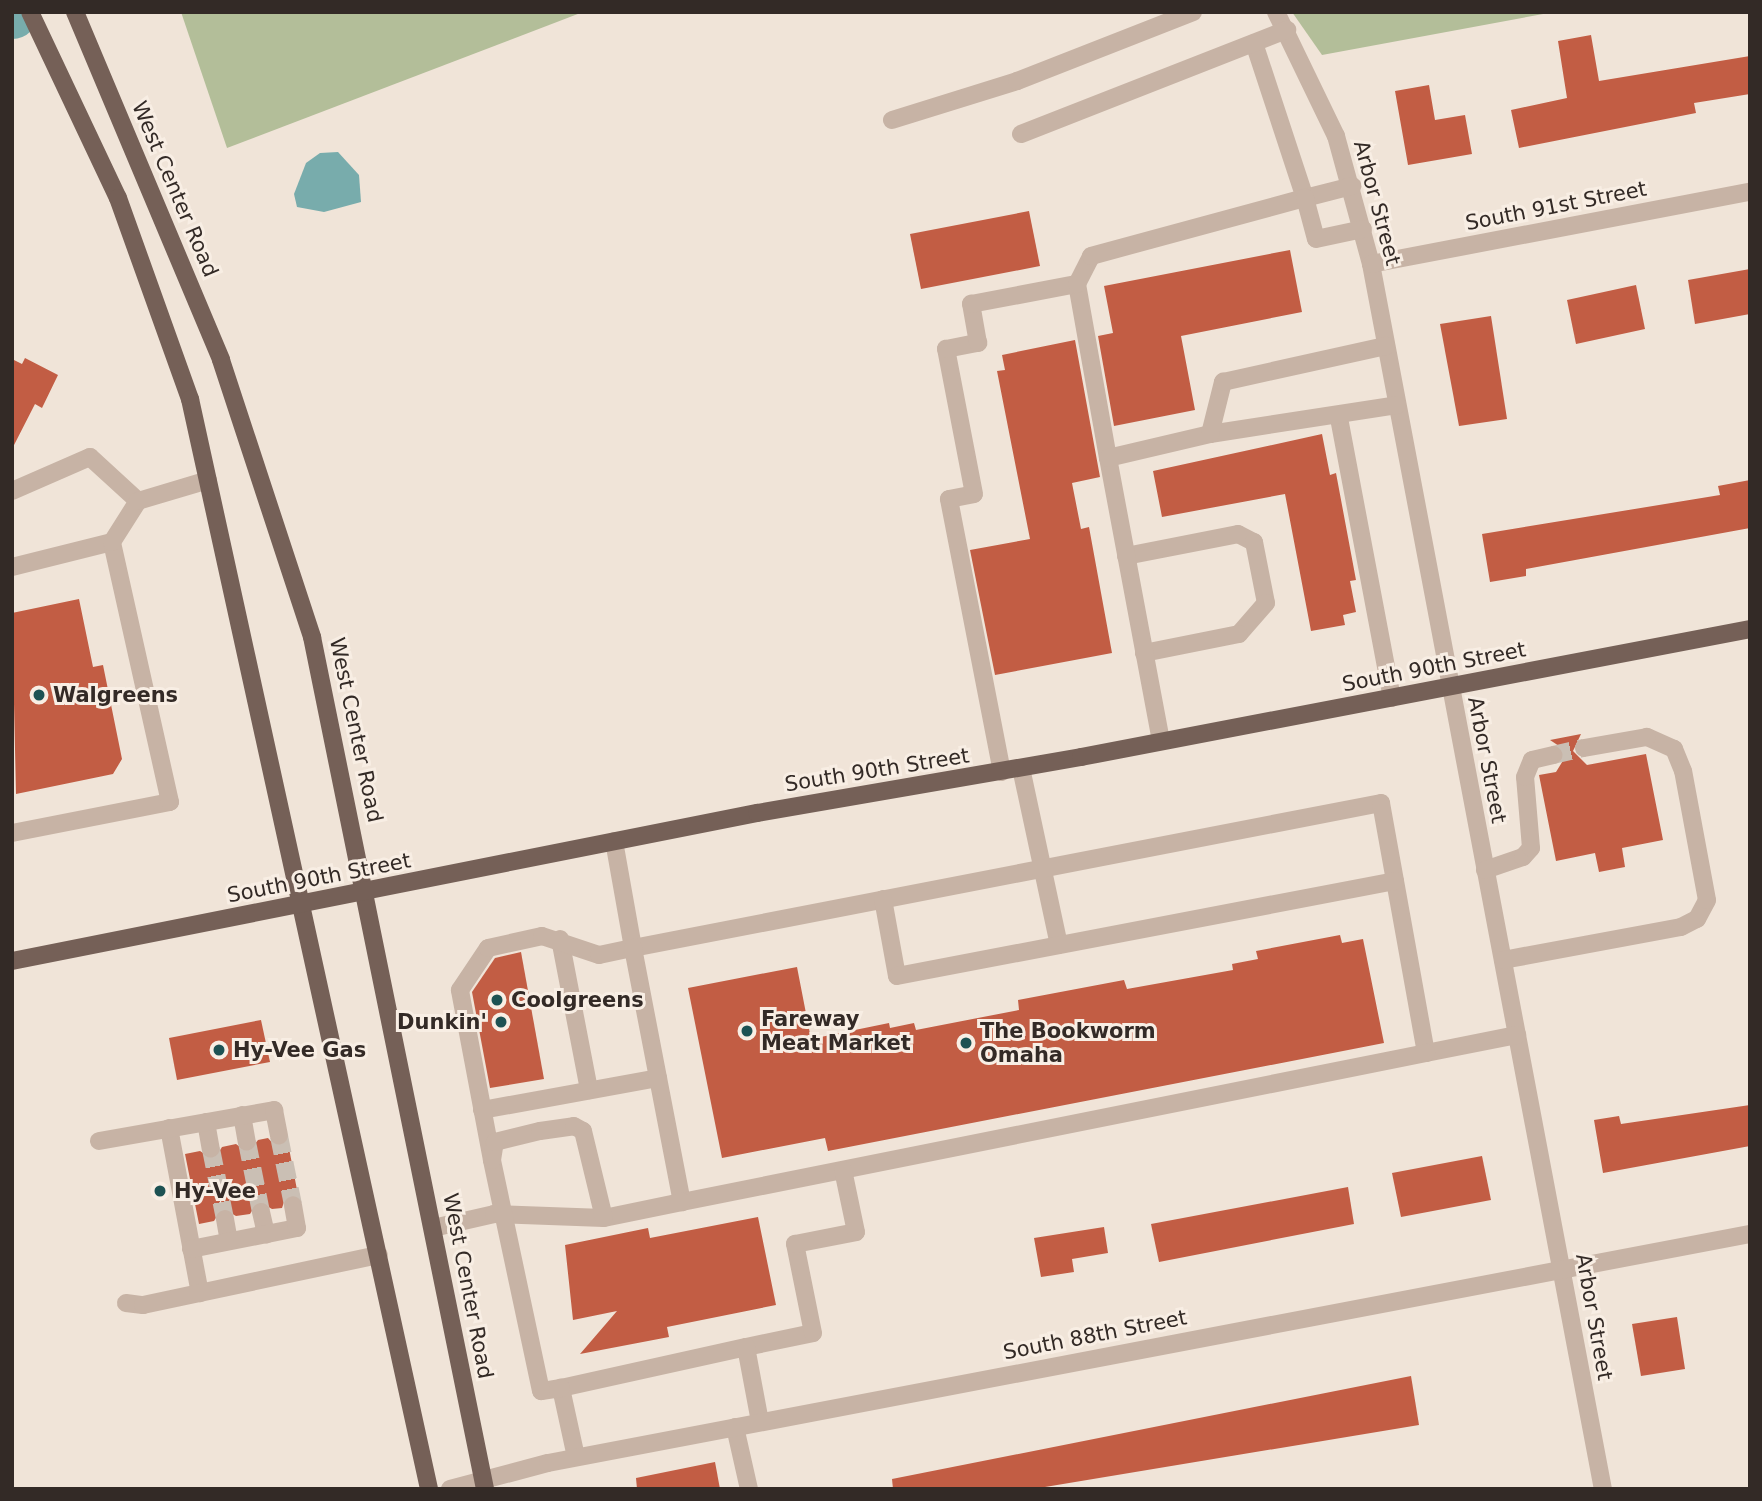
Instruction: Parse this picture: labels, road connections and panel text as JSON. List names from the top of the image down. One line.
{"streets":{"main road":["West Center Road","South 90th Street"],"street":["Arbor Street","South 91st Street","South 88th Street"]},"crossings":[["West Center Road","South 90th Street"],["West Center Road","South 88th Street"],["Arbor Street","South 91st Street"],["Arbor Street","South 90th Street"],["Arbor Street","South 88th Street"]],"places":["Walgreens","Coolgreens","Dunkin'","Fareway Meat Market","The Bookworm Omaha","Hy-Vee Gas","Hy-Vee"]}
